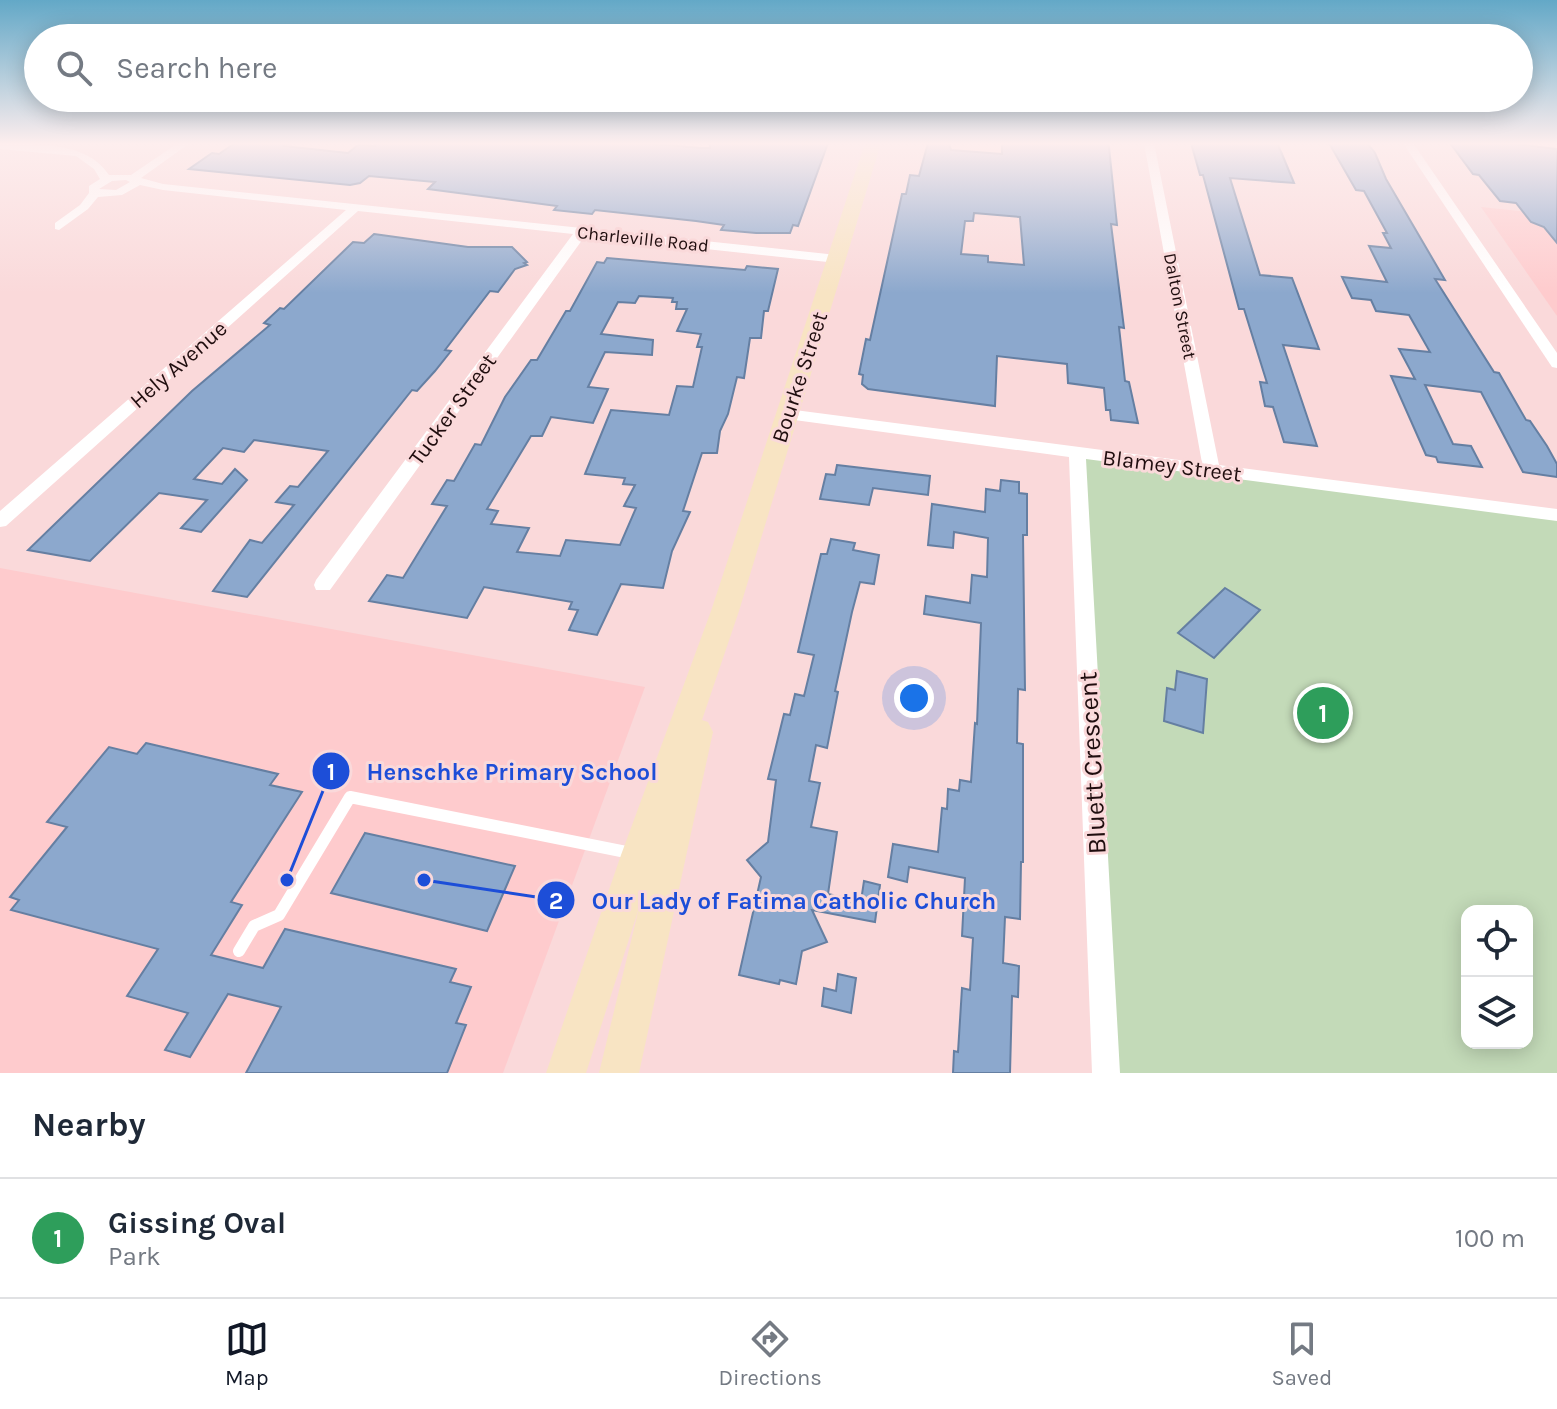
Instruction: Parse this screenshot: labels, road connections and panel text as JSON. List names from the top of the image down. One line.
{"streets":{"main road":["Bourke Street"],"street":["Charleville Road","Dalton Street","Hely Avenue","Tucker Street","Blamey Street","Bluett Crescent"]},"crossings":[["Charleville Road","Hely Avenue"],["Charleville Road","Bourke Street"],["Charleville Road","Tucker Street"],["Dalton Street","Blamey Street"],["Bourke Street","Blamey Street"],["Blamey Street","Bluett Crescent"]],"places":["Henschke Primary School","Our Lady of Fatima Catholic Church"],"page":{"search":"Search here","pins":"1","heading":"Nearby","list":[{"mark":"1","name":"Gissing Oval","note":"Park","value":"100 m"}],"nav":["Map","Directions","Saved"]}}
